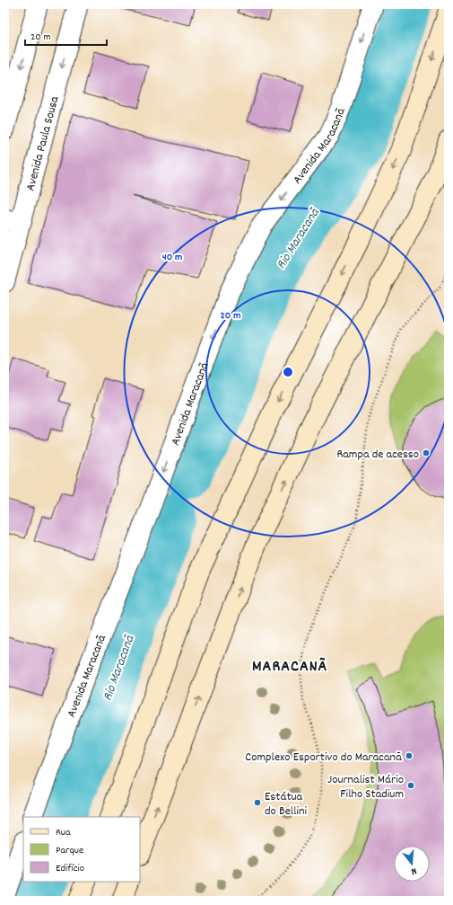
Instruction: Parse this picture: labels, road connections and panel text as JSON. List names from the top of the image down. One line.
{"streets":{"street":["Avenida Paula Sousa","Avenida Maracanã"]},"one_way":["Avenida Maracanã"],"districts":["MARACANÃ"],"water":["Rio Maracanã"],"places":["Rampa de acesso","Complexo Esportivo do Maracanã","Journalist Mário Filho Stadium","Estátua do Bellini"],"legend":["Rua","Parque","Edifício"],"scale_bar":"20 m","north":"bottom","rings":["40 m","20 m"]}
